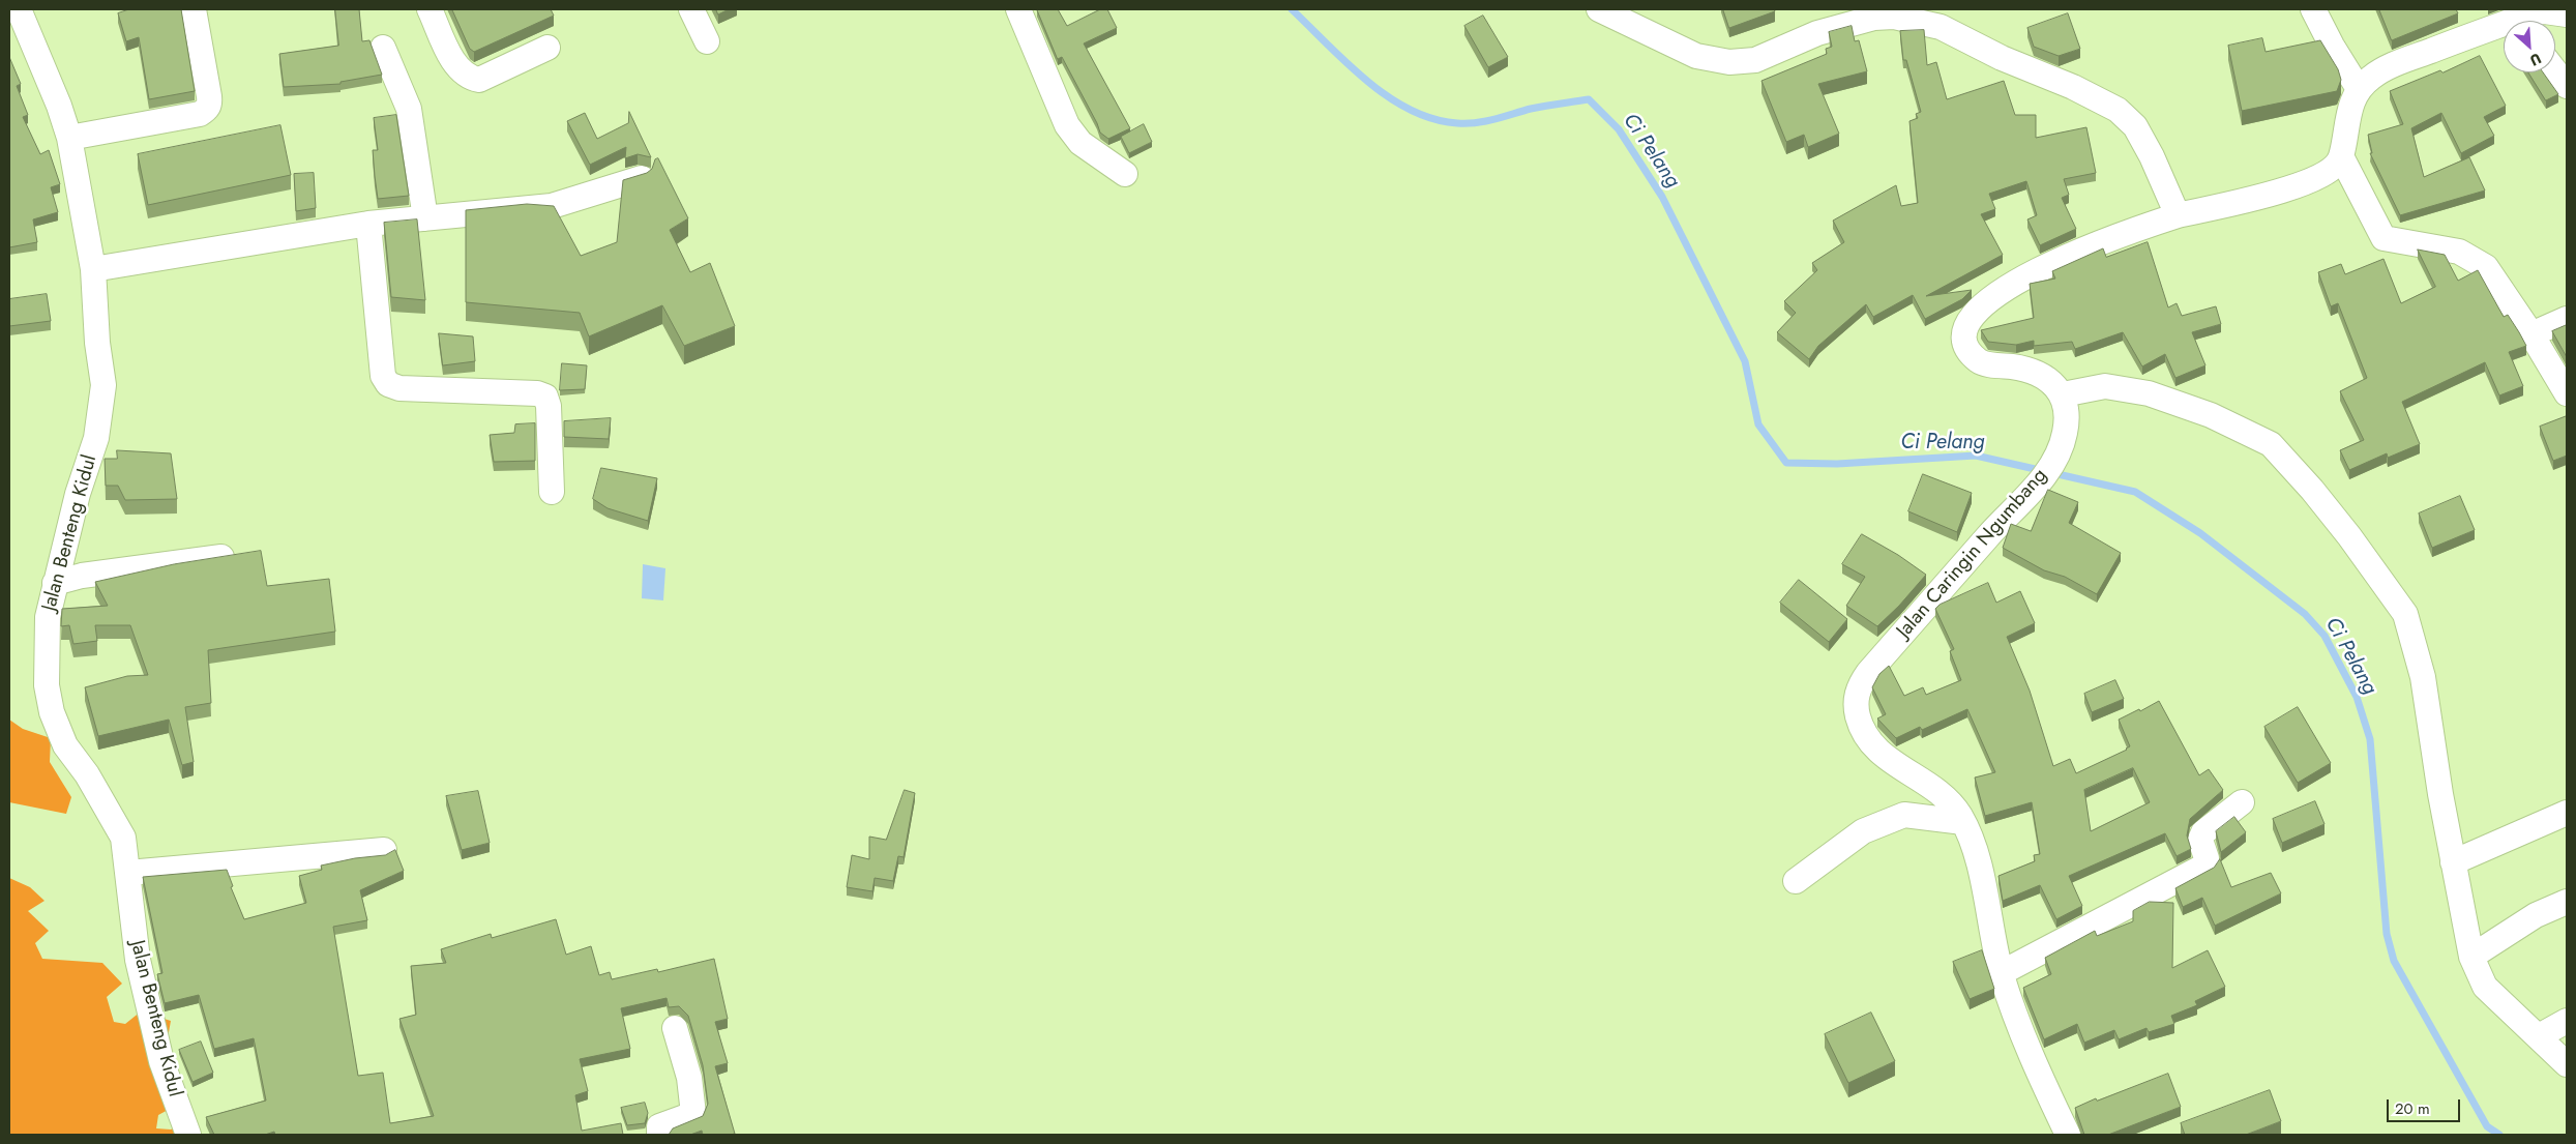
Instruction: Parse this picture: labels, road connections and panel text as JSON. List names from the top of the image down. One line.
{"streets":{"street":["Jalan Benteng Kidul","Jalan Caringin Ngumbang"]},"water":["Ci Pelang"],"scale_bar":"20 m","north":"bottom right"}
